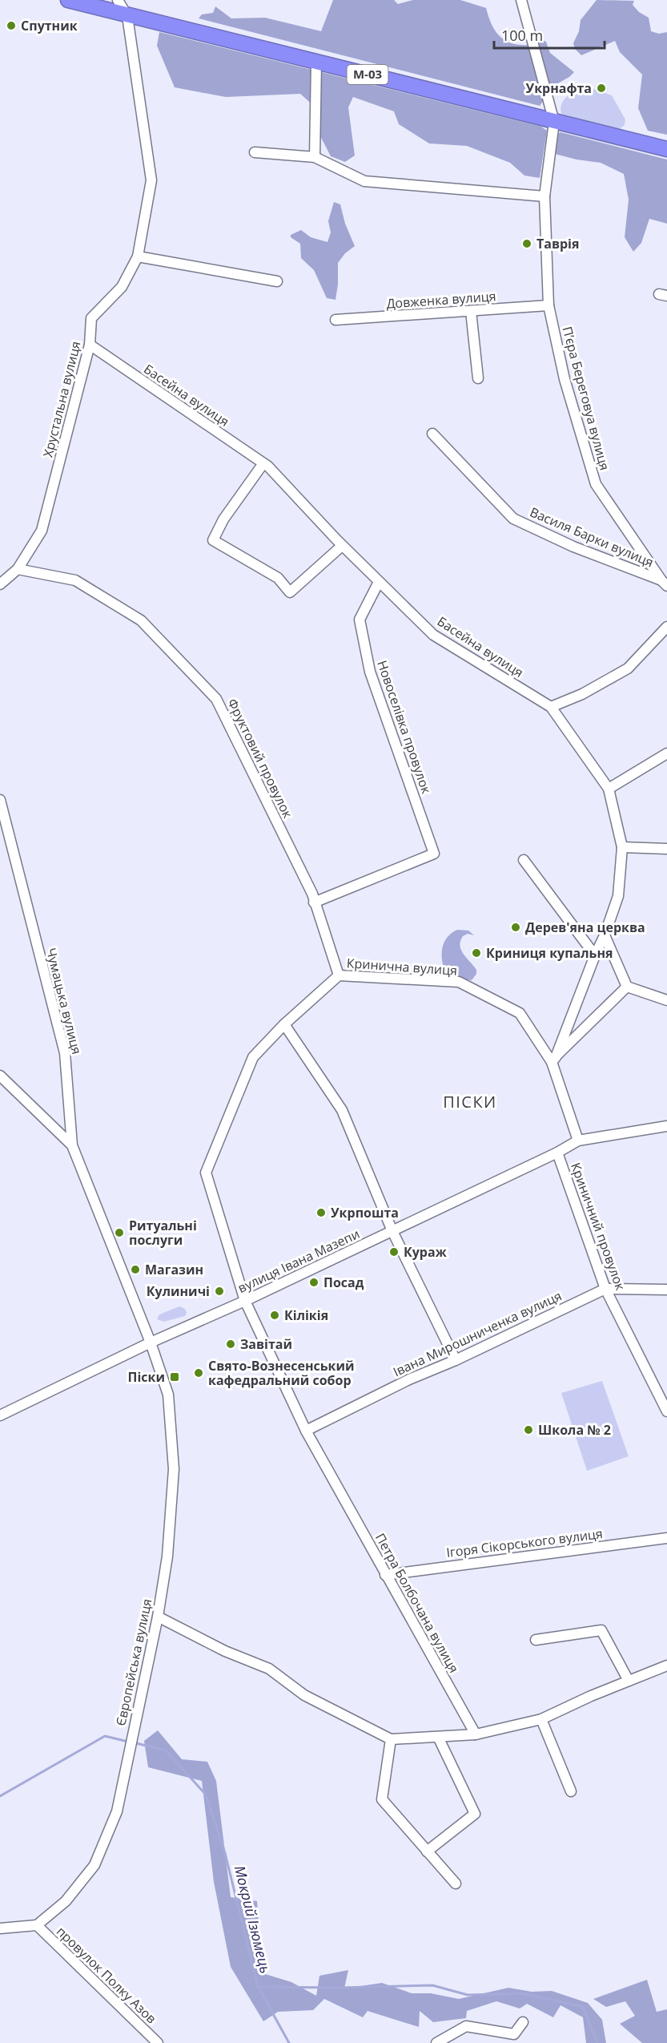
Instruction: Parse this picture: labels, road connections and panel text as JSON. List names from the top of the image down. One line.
{"streets":{"highway":["М-03"],"street":["Довженка вулиця","Басейна вулиця","П’єра Береговуа вулиця","Хрустальна вулиця","Василя Барки вулиця","Новоселівка провулок","Фруктовий провулок","Кринична вулиця","Чумацька вулиця","Криничний провулок","вулиця Івана Мазепи","Івана Мирошниченка вулиця","Ігоря Сікорського вулиця","Петра Болбочана вулиця","Європейська вулиця","провулок Полку Азов"]},"crossings":[["М-03","П’єра Береговуа вулиця"],["М-03","Хрустальна вулиця"],["Довженка вулиця","П’єра Береговуа вулиця"],["Басейна вулиця","Хрустальна вулиця"],["Басейна вулиця","Новоселівка провулок"],["Басейна вулиця","Кринична вулиця"],["П’єра Береговуа вулиця","Василя Барки вулиця"],["Хрустальна вулиця","Фруктовий провулок"],["Новоселівка провулок","Фруктовий провулок"],["Фруктовий провулок","Кринична вулиця"],["Кринична вулиця","вулиця Івана Мазепи"],["Кринична вулиця","Петра Болбочана вулиця"],["Чумацька вулиця","вулиця Івана Мазепи"],["Чумацька вулиця","Європейська вулиця"],["Криничний провулок","вулиця Івана Мазепи"],["Криничний провулок","Івана Мирошниченка вулиця"],["вулиця Івана Мазепи","Петра Болбочана вулиця"],["вулиця Івана Мазепи","Європейська вулиця"],["Івана Мирошниченка вулиця","Петра Болбочана вулиця"],["Ігоря Сікорського вулиця","Петра Болбочана вулиця"],["Європейська вулиця","провулок Полку Азов"]],"districts":["ПІСКИ"],"water":["Мокрий Ізюмець"],"places":{"other":["Спутник","Укрнафта","Таврiя","Дерев'яна церква","Криниця купальня","Укрпошта","Ритуальні послуги","Кураж","Магазин","Посад","Кулиничі","Кілікія","Завітай","Свято-Вознесенський кафедральний собор","Школа № 2"],"transit":["Піски"]},"scale_bar":"100 m"}
